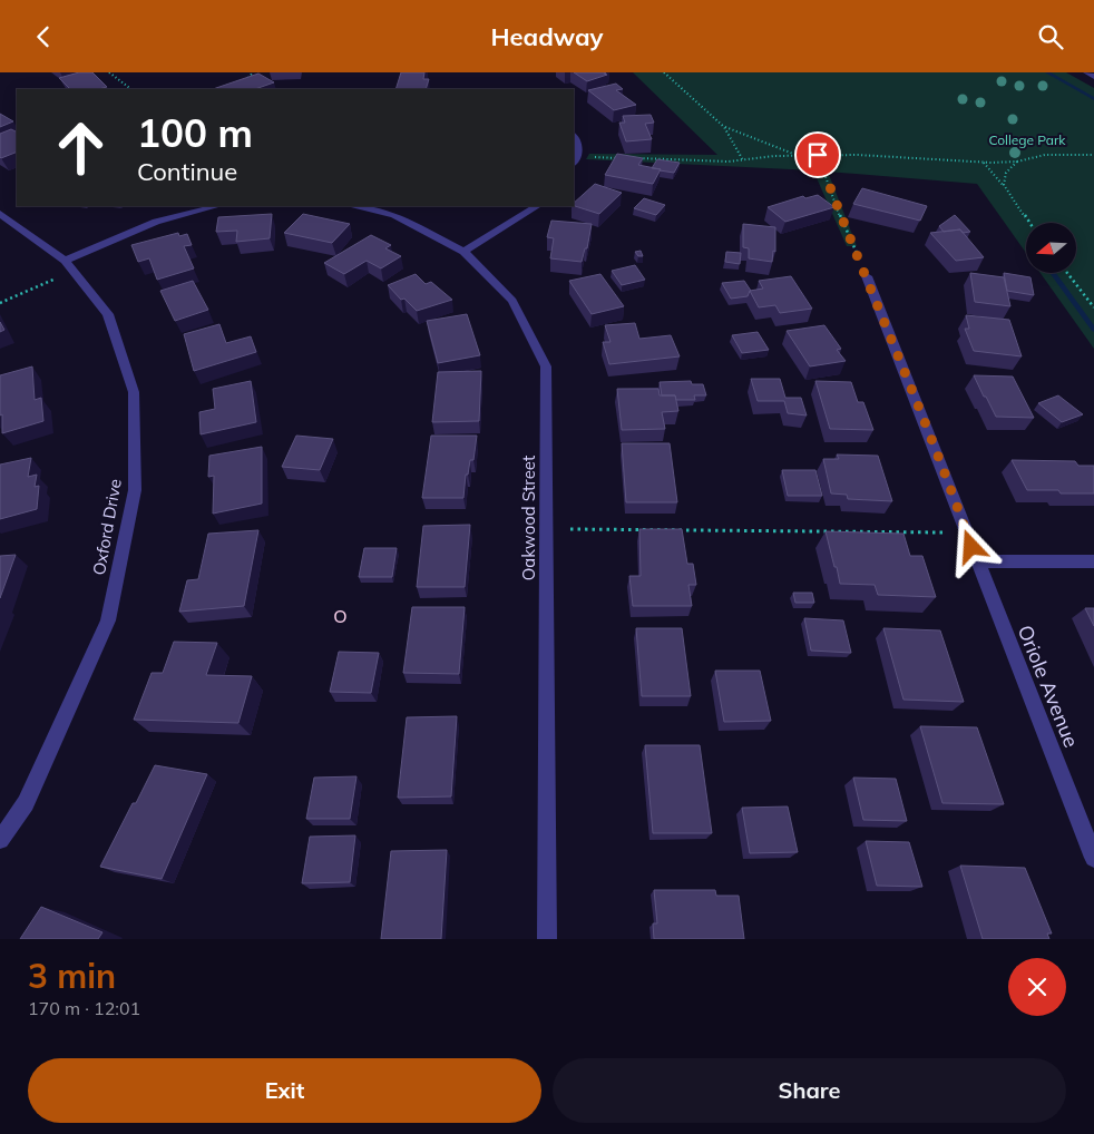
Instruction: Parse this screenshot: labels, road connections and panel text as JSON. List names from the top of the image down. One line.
{"streets":{"street":["Oakwood Street","Oxford Drive","Oriole Avenue"]},"districts":["O"],"parks":["College Park"],"north":"left","page":{"header":"Headway","turn":["100 m","Continue"],"heading":["3 min","170 m · 12:01"],"buttons":["Exit","Share"]}}
